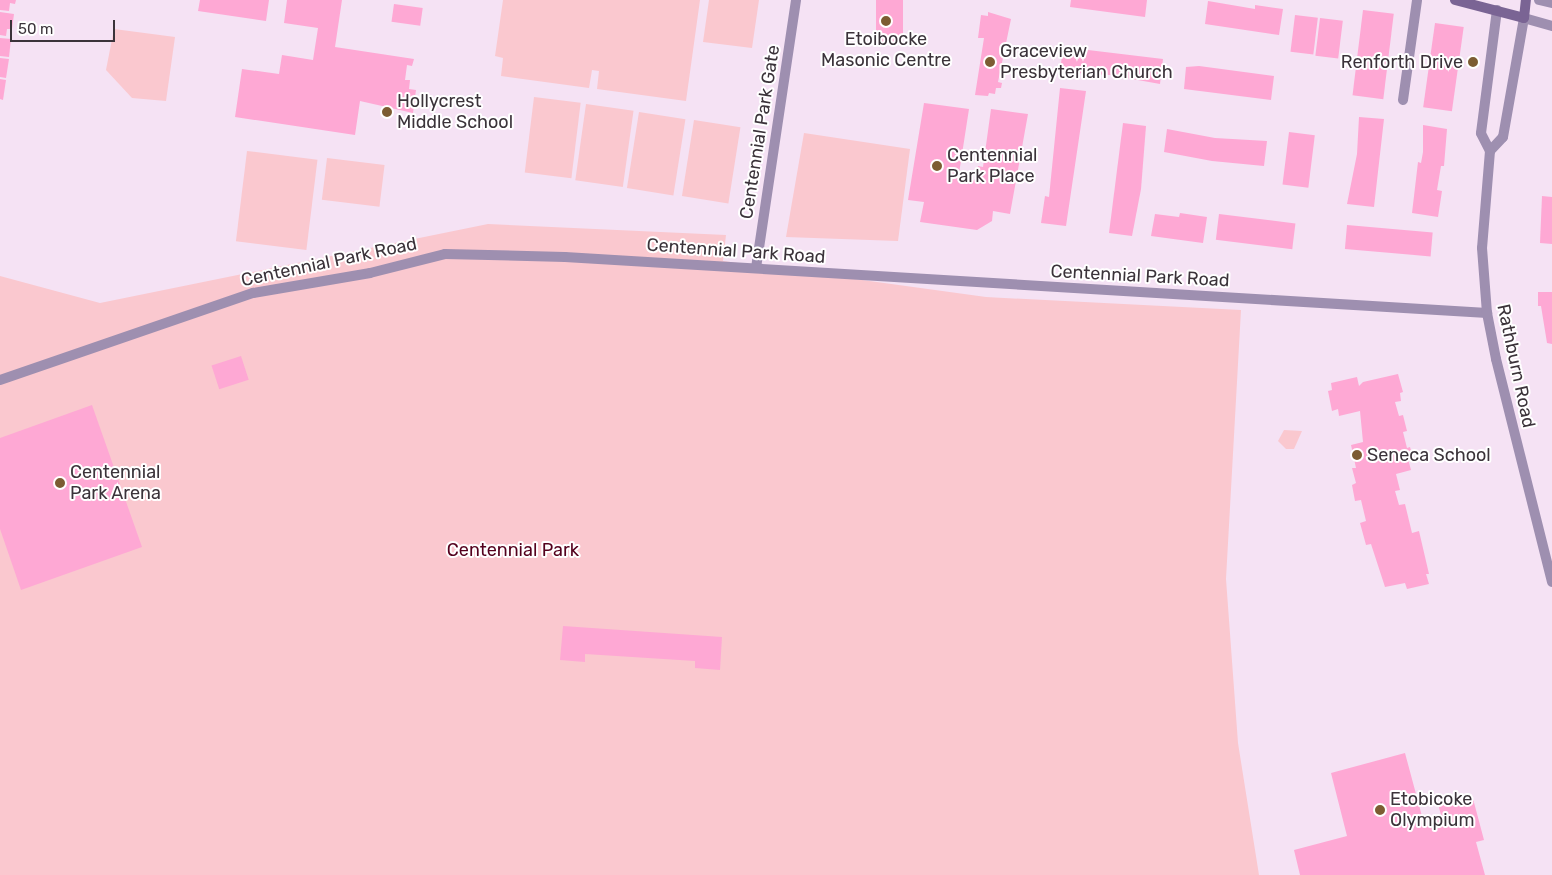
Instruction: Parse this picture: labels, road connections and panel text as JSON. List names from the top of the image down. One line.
{"streets":{"street":["Centennial Park Gate","Centennial Park Road","Rathburn Road"]},"crossings":[["Centennial Park Gate","Centennial Park Road"],["Centennial Park Road","Rathburn Road"]],"parks":["Centennial Park"],"places":["Etoibocke Masonic Centre","Graceview Presbyterian Church","Renforth Drive","Hollycrest Middle School","Centennial Park Place","Seneca School","Centennial Park Arena","Etobicoke Olympium"],"scale_bar":"50 m"}
